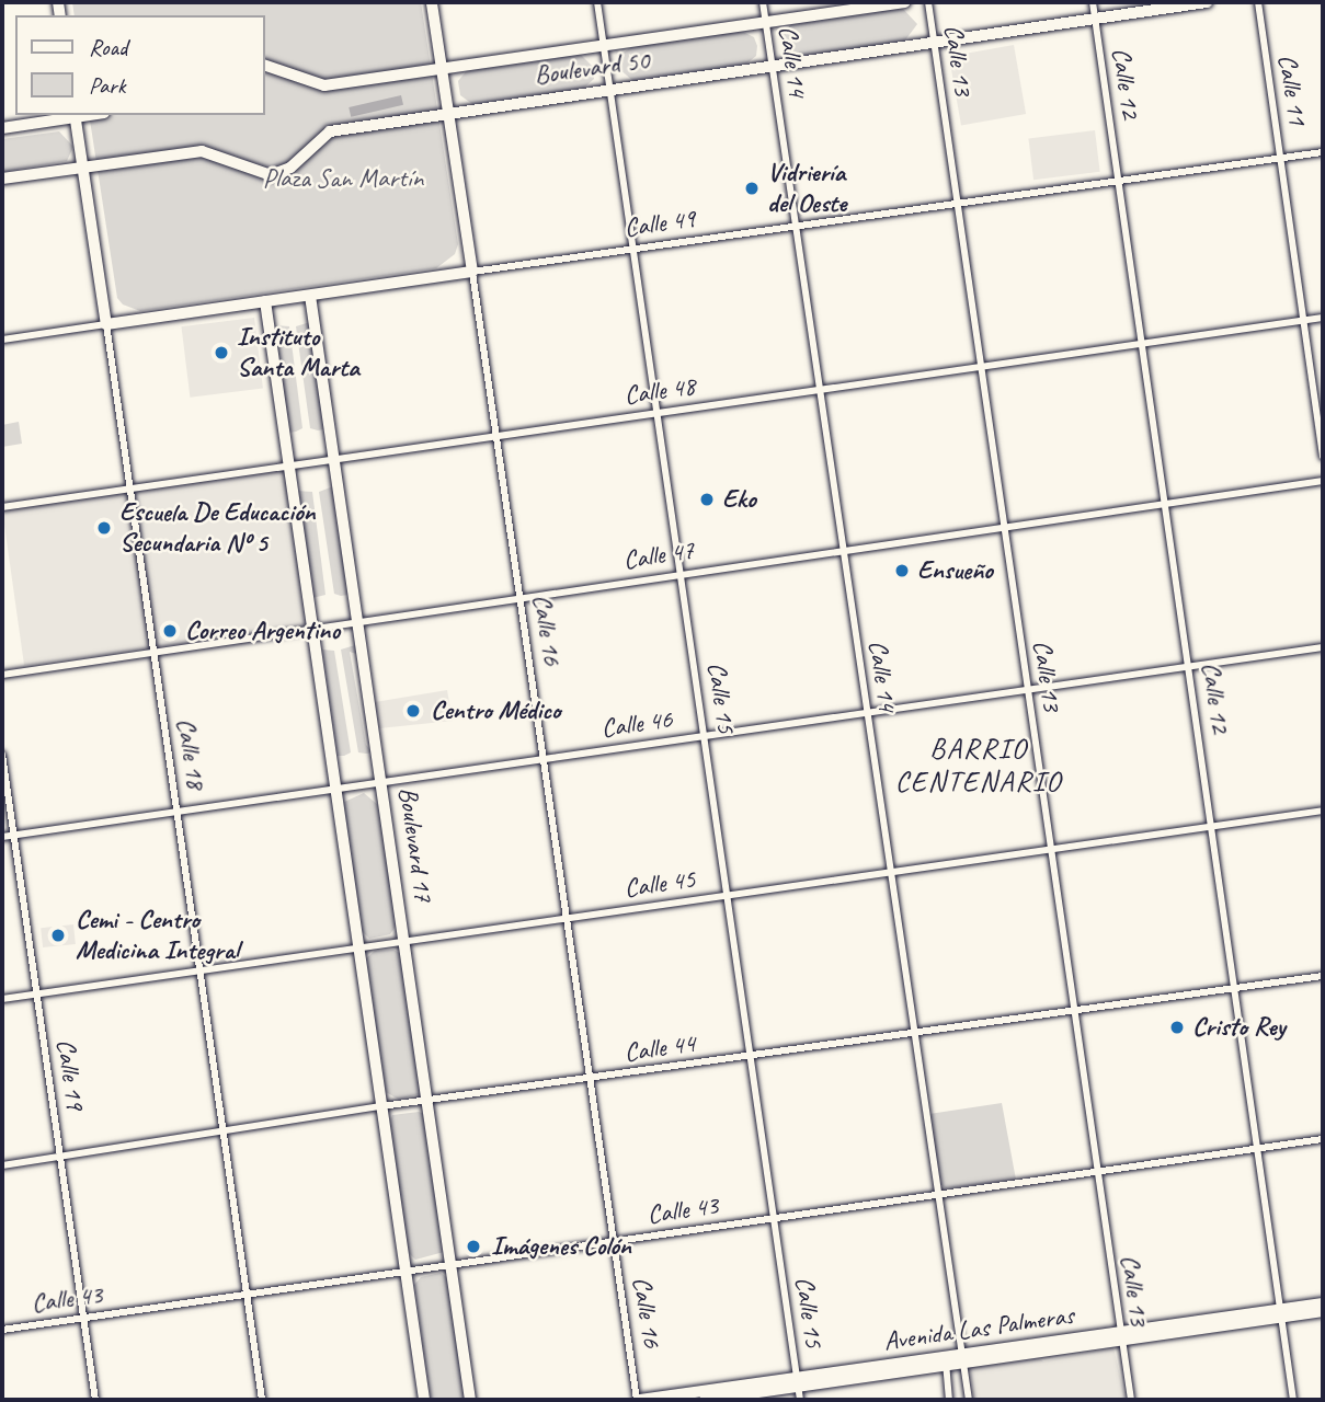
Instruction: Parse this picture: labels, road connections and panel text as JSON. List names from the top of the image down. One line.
{"streets":{"main road":["Boulevard 50","Calle 49","Calle 16","Calle 18","Boulevard 17","Avenida Las Palmeras"],"street":["Calle 13","Calle 14","Calle 12","Calle 11","Calle 48","Calle 47","Calle 15","Calle 46","Calle 45","Calle 44","Calle 19","Calle 43"]},"crossings":[["Calle 13","Boulevard 50"],["Calle 13","Calle 49"],["Calle 13","Calle 48"],["Calle 13","Calle 47"],["Calle 13","Calle 46"],["Calle 13","Calle 45"],["Calle 13","Calle 44"],["Calle 13","Calle 43"],["Calle 13","Avenida Las Palmeras"],["Calle 14","Boulevard 50"],["Calle 14","Calle 49"],["Calle 14","Calle 48"],["Calle 14","Calle 47"],["Calle 14","Calle 46"],["Calle 14","Calle 45"],["Calle 14","Calle 44"],["Calle 14","Calle 43"],["Calle 14","Avenida Las Palmeras"],["Boulevard 50","Calle 12"],["Boulevard 50","Calle 16"],["Boulevard 50","Calle 15"],["Boulevard 50","Calle 18"],["Calle 12","Calle 49"],["Calle 12","Calle 48"],["Calle 12","Calle 47"],["Calle 12","Calle 46"],["Calle 12","Calle 45"],["Calle 12","Calle 44"],["Calle 12","Calle 43"],["Calle 12","Avenida Las Palmeras"],["Calle 11","Calle 49"],["Calle 11","Calle 48"],["Calle 49","Calle 16"],["Calle 49","Calle 15"],["Calle 49","Calle 18"],["Calle 49","Boulevard 17"],["Calle 48","Calle 16"],["Calle 48","Calle 15"],["Calle 48","Calle 18"],["Calle 48","Boulevard 17"],["Calle 47","Calle 16"],["Calle 47","Calle 15"],["Calle 47","Calle 18"],["Calle 47","Boulevard 17"],["Calle 16","Calle 46"],["Calle 16","Calle 45"],["Calle 16","Calle 44"],["Calle 16","Calle 43"],["Calle 16","Avenida Las Palmeras"],["Calle 15","Calle 46"],["Calle 15","Calle 45"],["Calle 15","Calle 44"],["Calle 15","Calle 43"],["Calle 15","Avenida Las Palmeras"],["Calle 46","Calle 18"],["Calle 46","Boulevard 17"],["Calle 46","Calle 19"],["Calle 18","Calle 45"],["Calle 18","Calle 44"],["Calle 18","Calle 43"],["Boulevard 17","Calle 45"],["Boulevard 17","Calle 44"],["Boulevard 17","Calle 43"],["Calle 45","Calle 19"],["Calle 44","Calle 19"],["Calle 19","Calle 43"]],"districts":["BARRIO CENTENARIO"],"parks":["Plaza San Martín"],"places":["Vidriería del Oeste","Instituto Santa Marta","Eko","Escuela De Educación Secundaria Nº 5","Ensueño","Correo Argentino","Centro Médico","Cemi - Centro Medicina Integral","Cristo Rey","Imágenes Colón"],"legend":["Road","Park"]}
